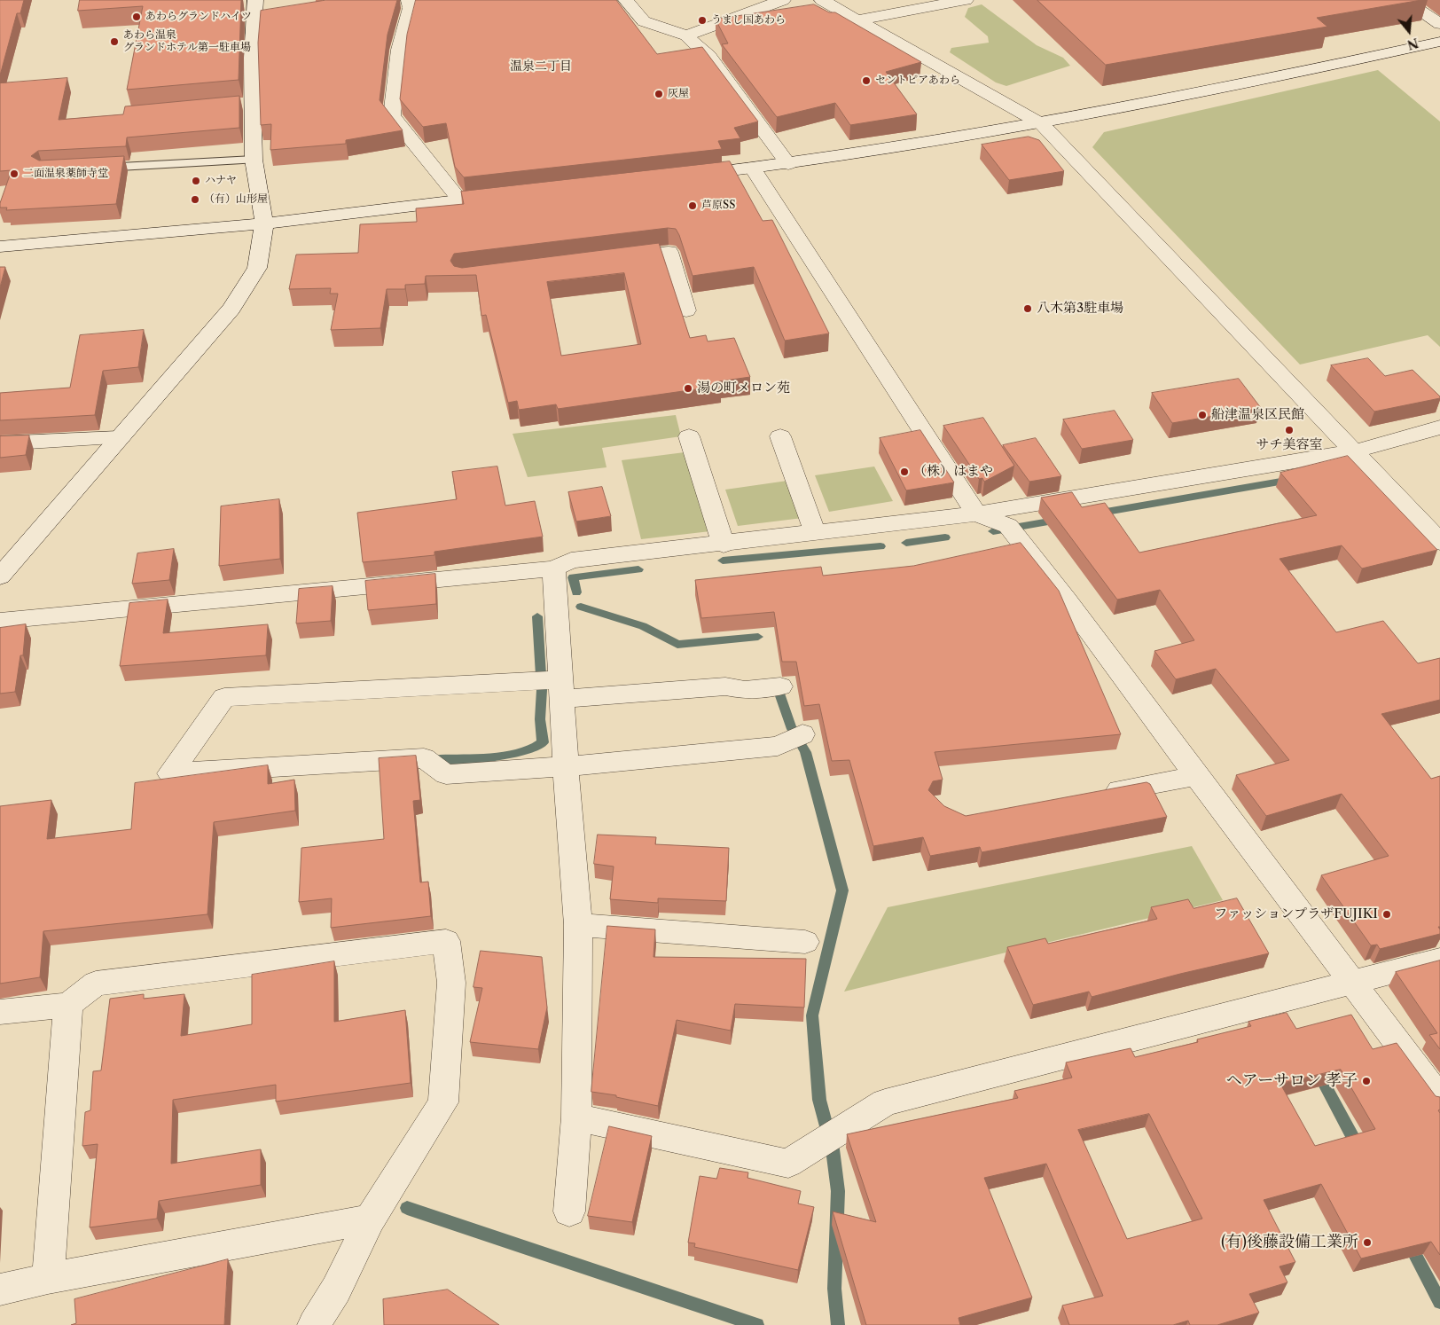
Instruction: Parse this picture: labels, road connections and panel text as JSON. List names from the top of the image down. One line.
{"districts":["温泉二丁目"],"places":["あわらグランドハイツ","うまし国あわら","あわら温泉 グランドホテル第一駐車場","セントピアあわら","灰屋","二面温泉薬師寺堂","ハナヤ","（有）山形屋","芦原SS","八木第3駐車場","湯の町メロン苑","船津温泉区民館","サチ美容室","（株）はまや","ファッションプラザFUJIKI","ヘアーサロン 孝子","(有)後藤設備工業所"],"north":"bottom"}
